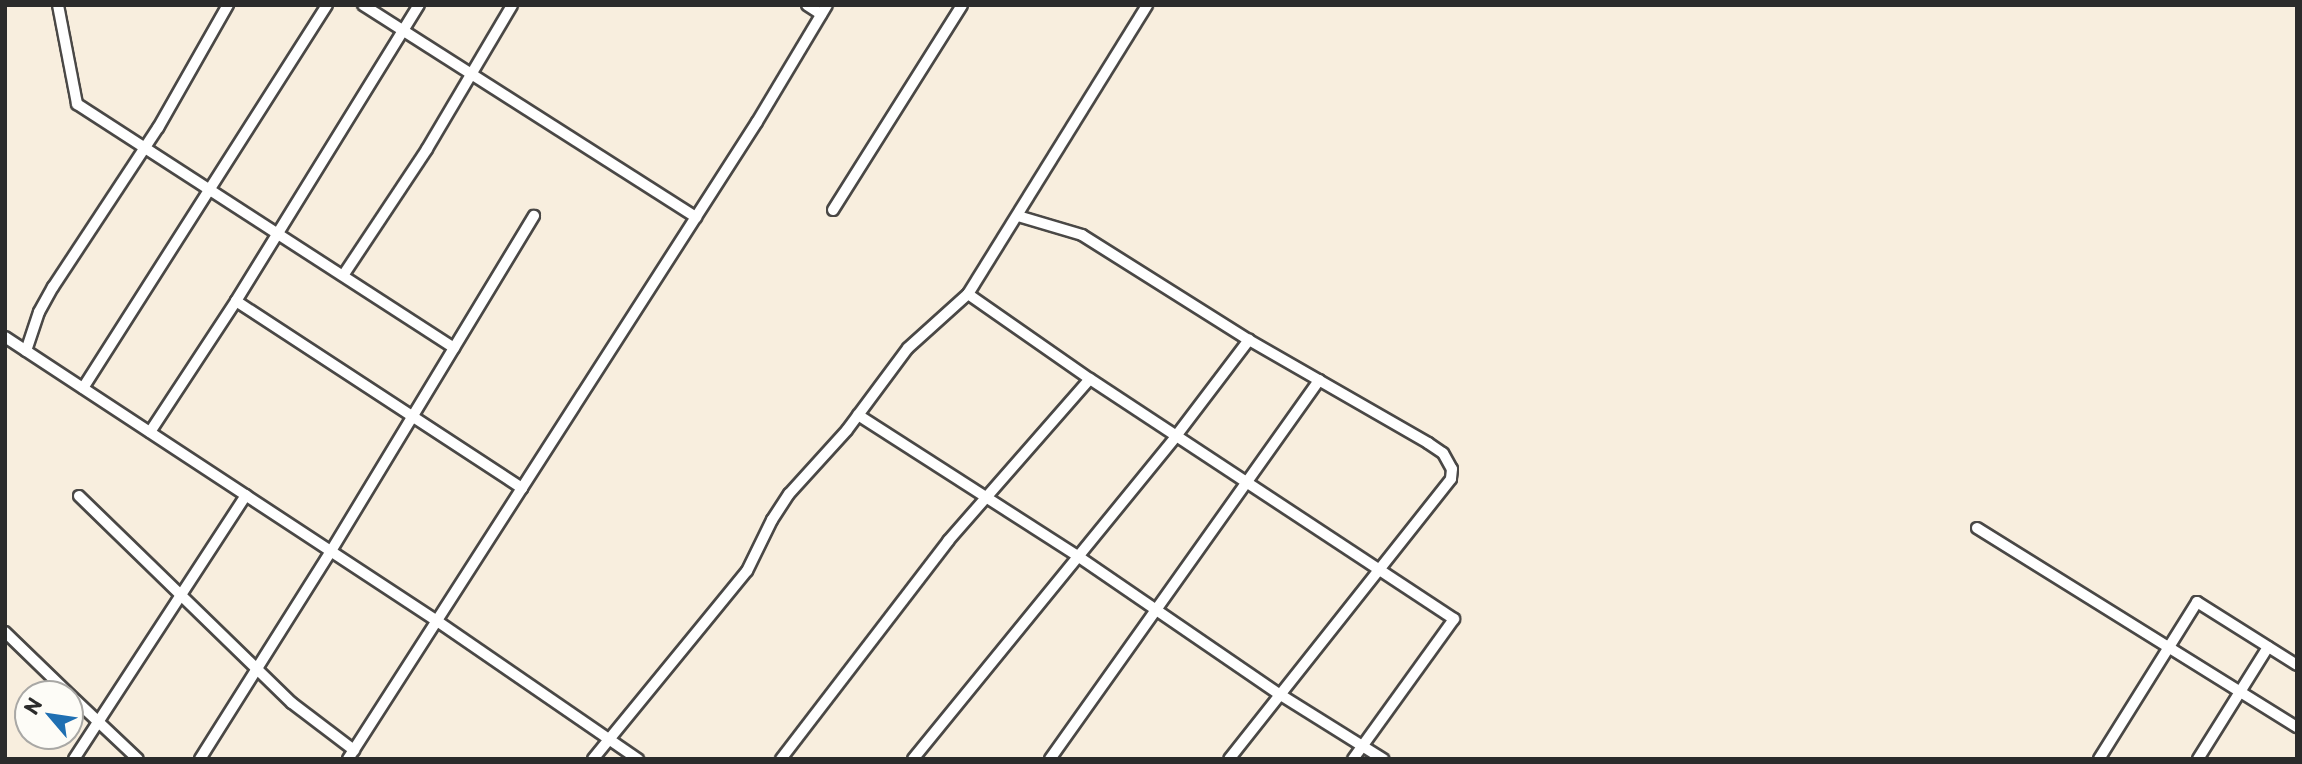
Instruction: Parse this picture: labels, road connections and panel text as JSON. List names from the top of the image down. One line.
{"north":"top left"}
